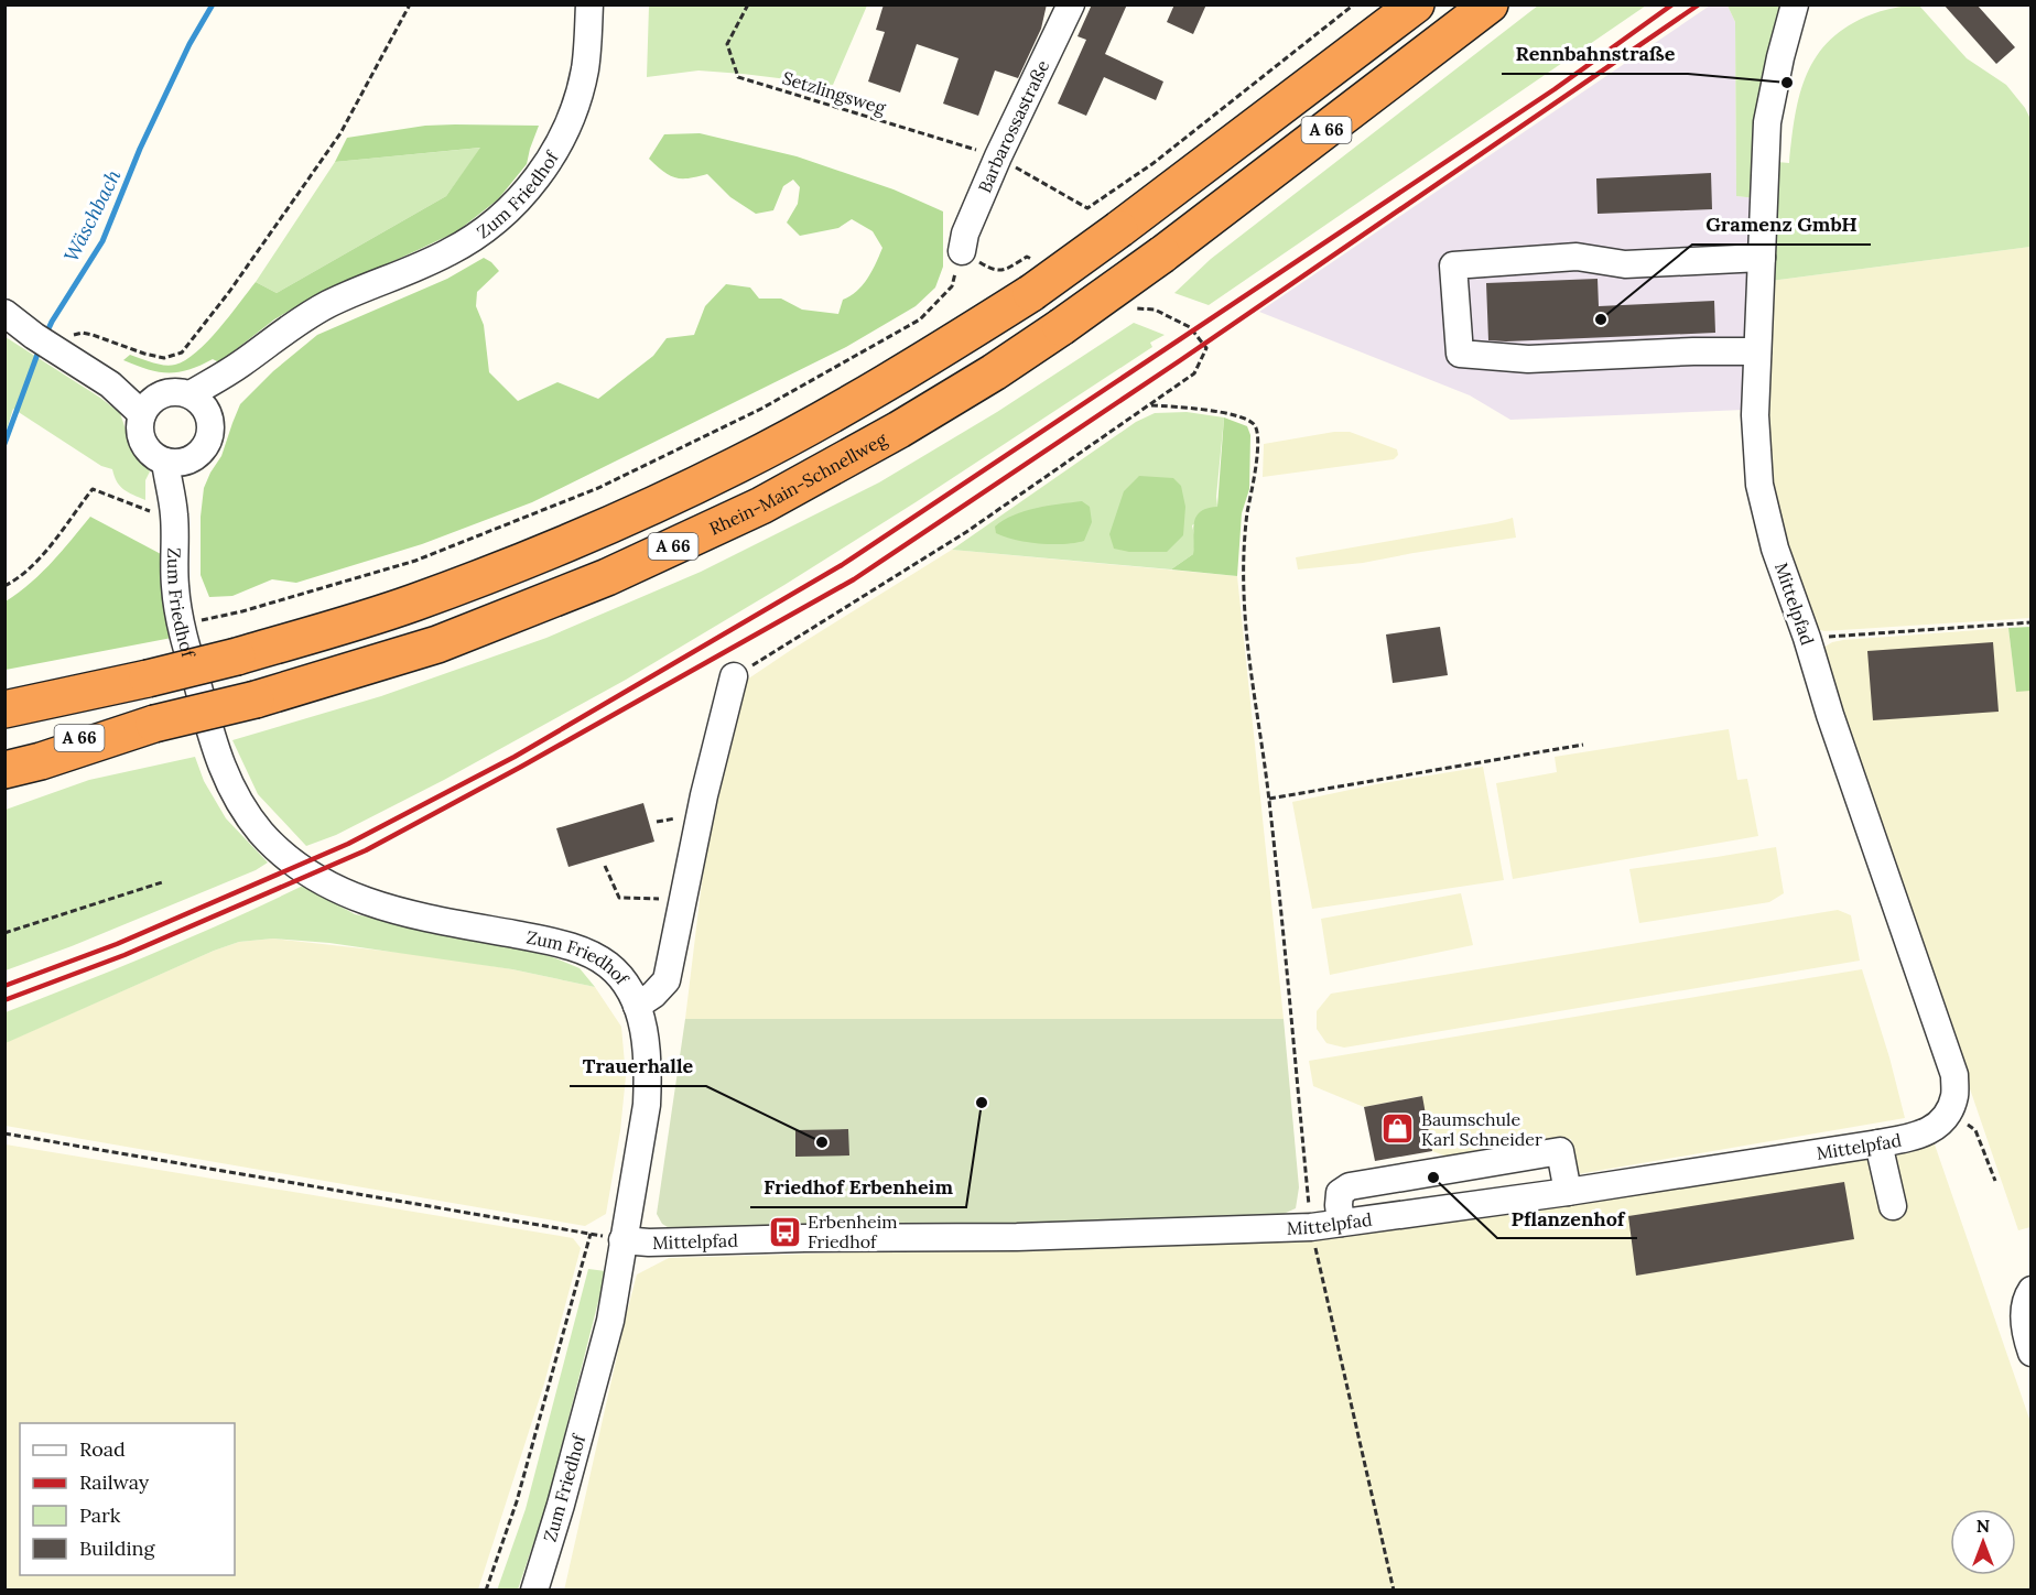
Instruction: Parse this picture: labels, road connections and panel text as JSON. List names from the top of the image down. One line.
{"streets":{"highway":["A 66","Rhein-Main-Schnellweg"],"street":["Barbarossastraße","Zum Friedhof","Mittelpfad"],"path":["Setzlingsweg"]},"crossings":[["Setzlingsweg","Barbarossastraße"],["A 66","Rhein-Main-Schnellweg"],["Zum Friedhof","Mittelpfad"]],"water":["Wäschbach"],"places":{"other":["Rennbahnstraße","Gramenz GmbH","Friedhof Erbenheim","Trauerhalle","Pflanzenhof"],"shop":["Baumschule Karl Schneider"],"bus stop":["Erbenheim Friedhof"]},"legend":["Road","Railway","Park","Building"],"north":"top"}
